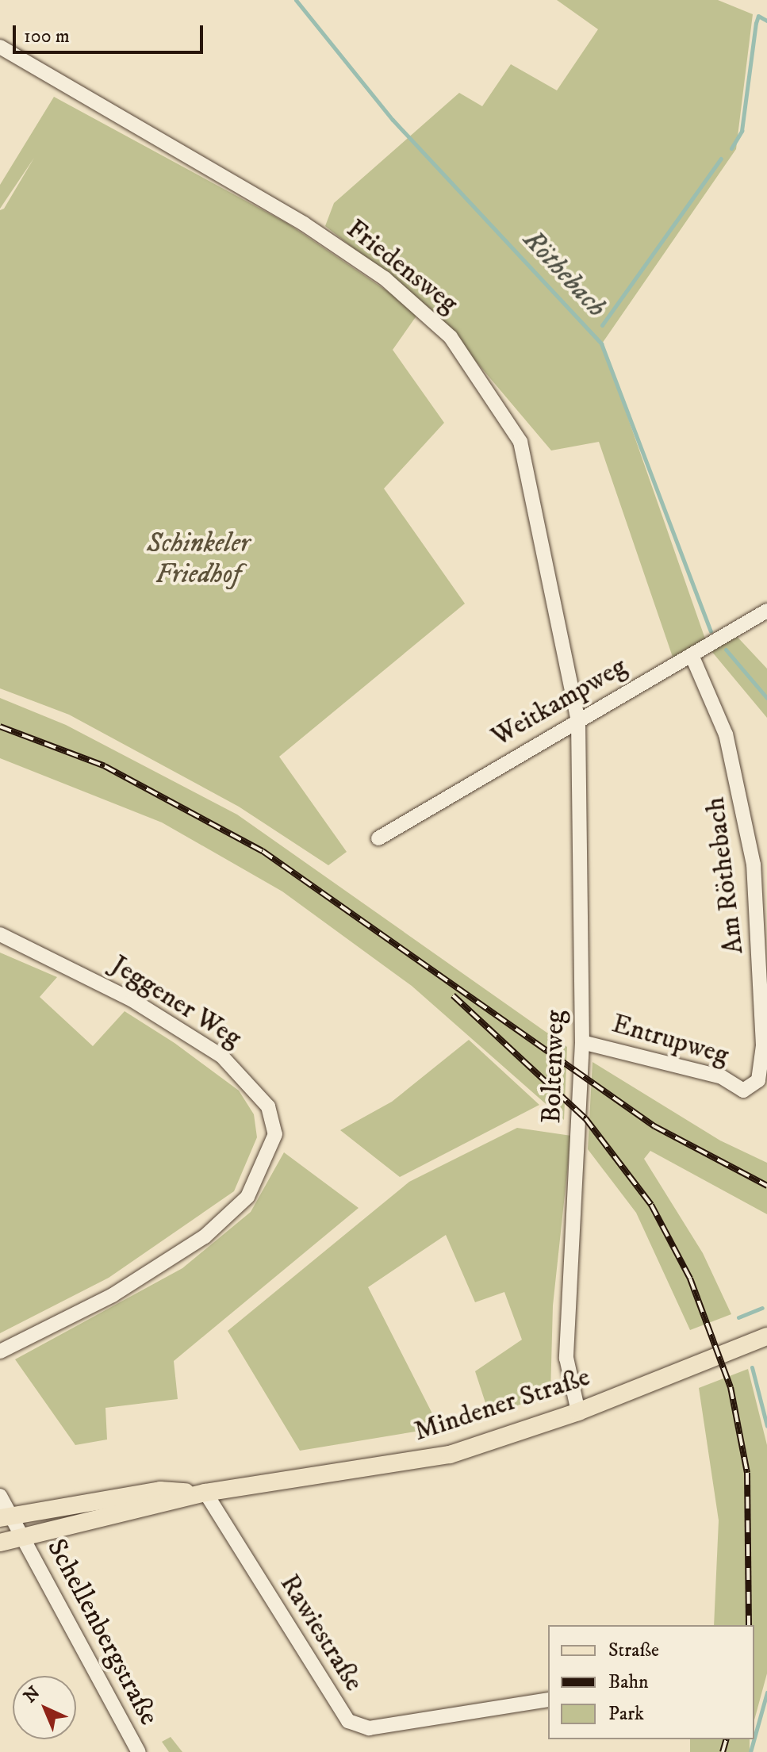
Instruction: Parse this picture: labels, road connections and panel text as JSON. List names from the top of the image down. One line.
{"streets":{"main road":["Mindener Straße"],"street":["Friedensweg","Weitkampweg","Am Röthebach","Jeggener Weg","Entrupweg","Boltenweg","Schellenbergstraße","Rawiestraße"]},"crossings":[["Friedensweg","Weitkampweg"],["Friedensweg","Boltenweg"],["Weitkampweg","Am Röthebach"],["Weitkampweg","Boltenweg"],["Am Röthebach","Entrupweg"],["Entrupweg","Boltenweg"],["Boltenweg","Mindener Straße"],["Mindener Straße","Schellenbergstraße"],["Mindener Straße","Rawiestraße"]],"water":["Röthebach"],"parks":["Schinkeler Friedhof"],"legend":["Straße","Bahn","Park"],"scale_bar":"100 m","north":"top left"}
